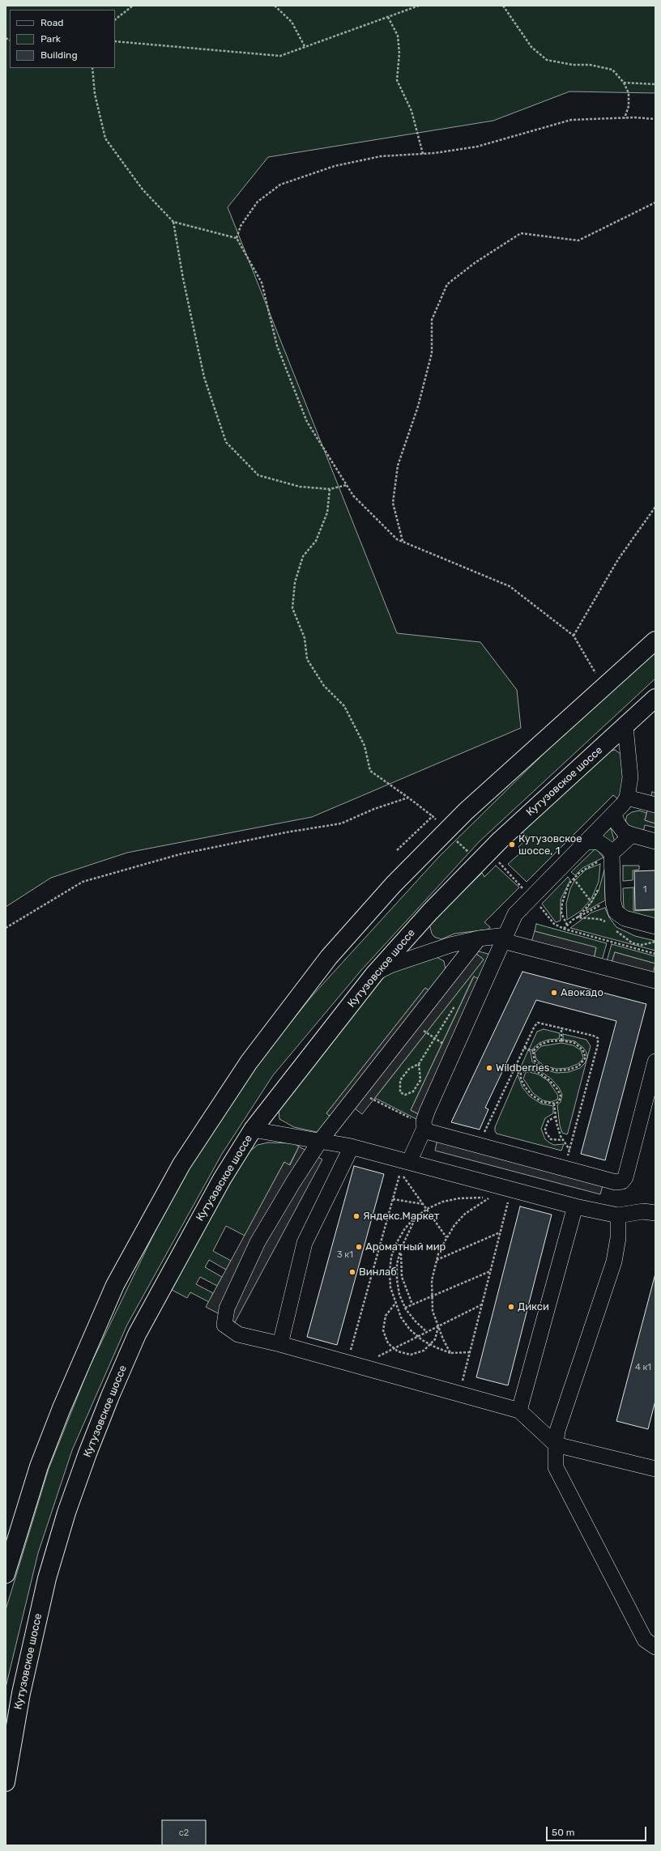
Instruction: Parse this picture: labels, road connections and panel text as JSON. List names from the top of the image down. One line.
{"streets":{"main road":["Кутузовское шоссе"]},"places":["Кутузовское шоссе, 1","Авокадо","Wildberries","Яндекс.Маркет","Ароматный мир","Винлаб","Дикси"],"house_numbers":["1","3 к1","4 к1","с2"],"legend":["Road","Park","Building"],"scale_bar":"50 m"}
